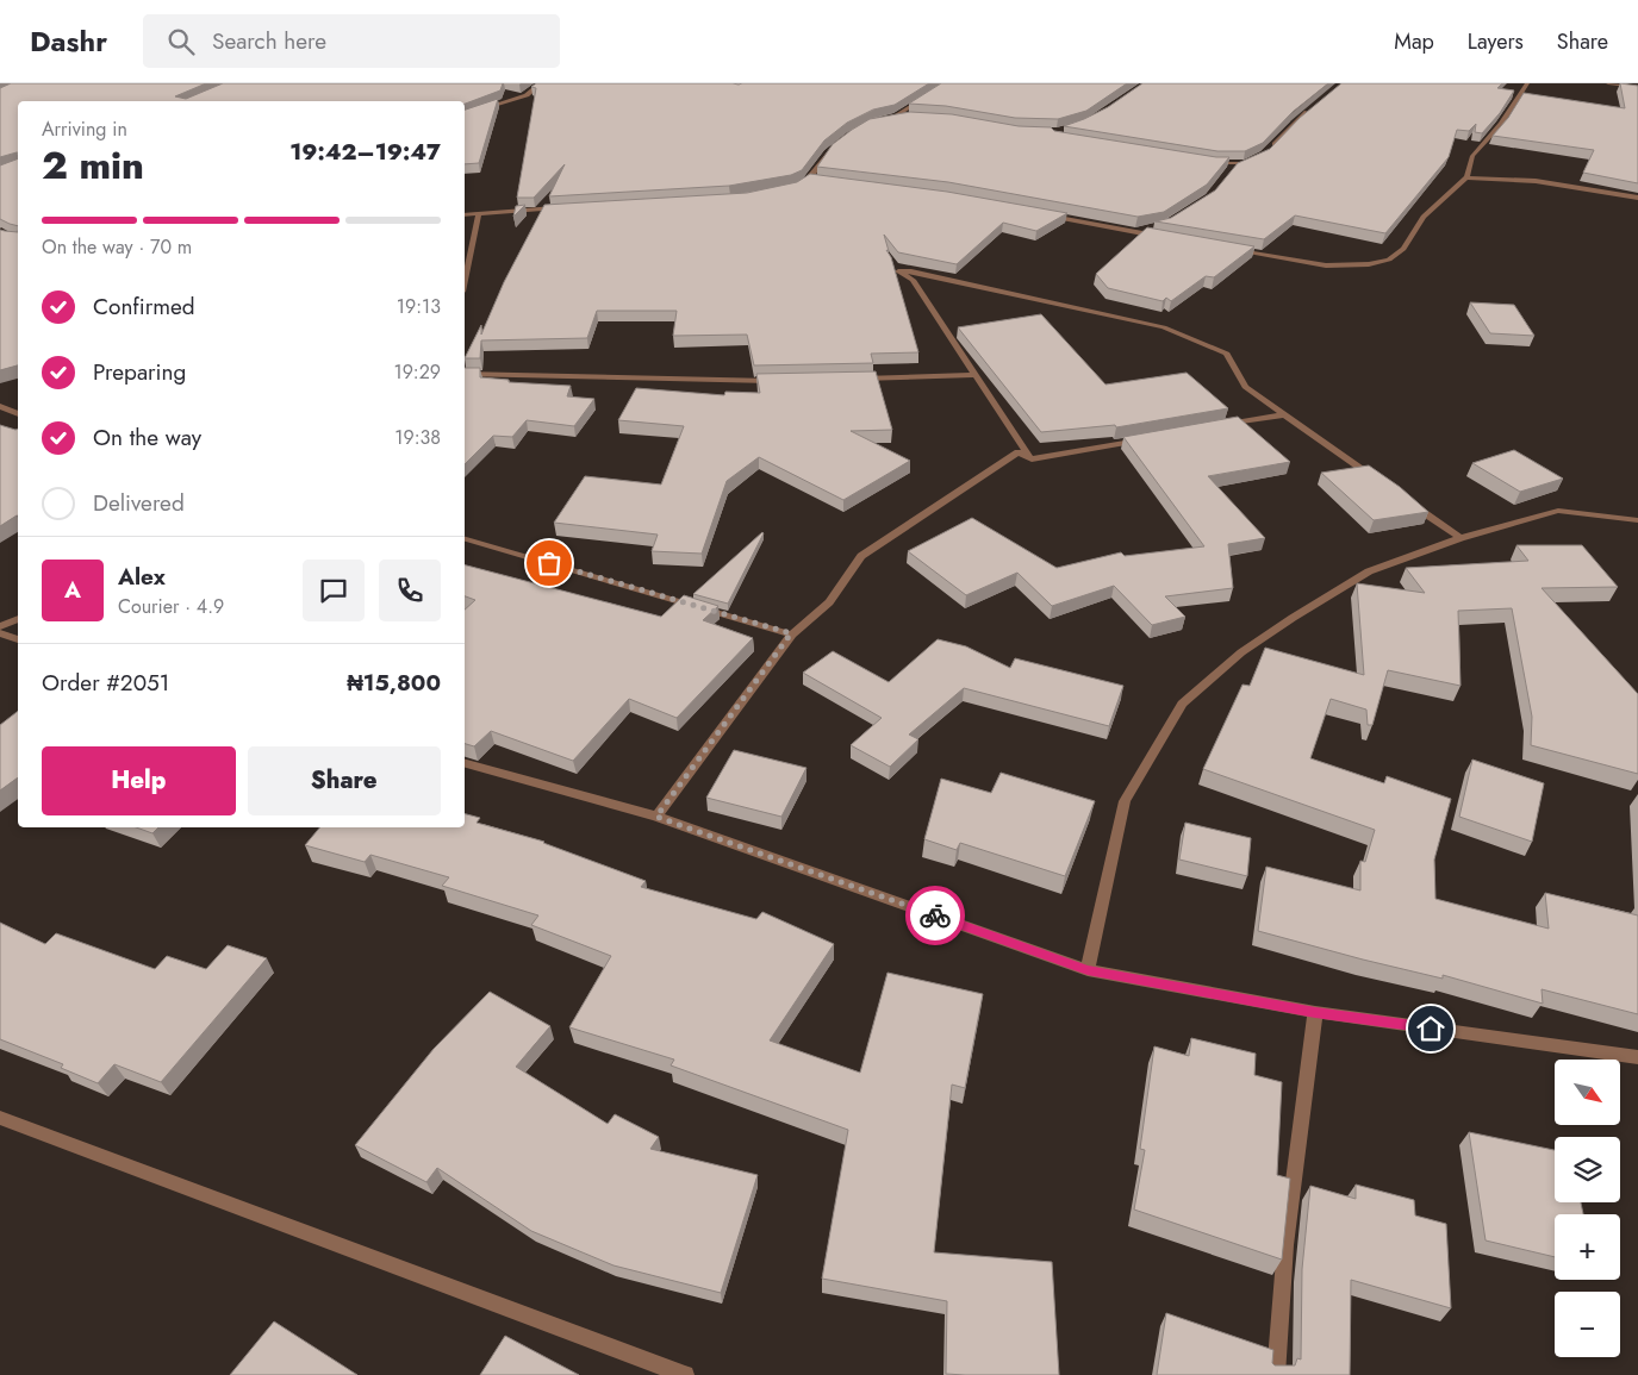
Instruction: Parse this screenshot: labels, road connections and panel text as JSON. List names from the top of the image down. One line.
{"north":"bottom right","page":{"header":"Dashr","search":"Search here","nav":["Map","Layers","Share"],"heading":["2 min","Arriving in","19:42–19:47"],"panel":["Alex","Courier · 4.9","Order #2051","₦15,800"],"bar":"On the way · 70 m","list":[["Confirmed","19:13"],["Preparing","19:29"],["On the way","19:38"],"Delivered"],"round":"A","buttons":["Help","Share"],"map_buttons":["+","−"]}}
